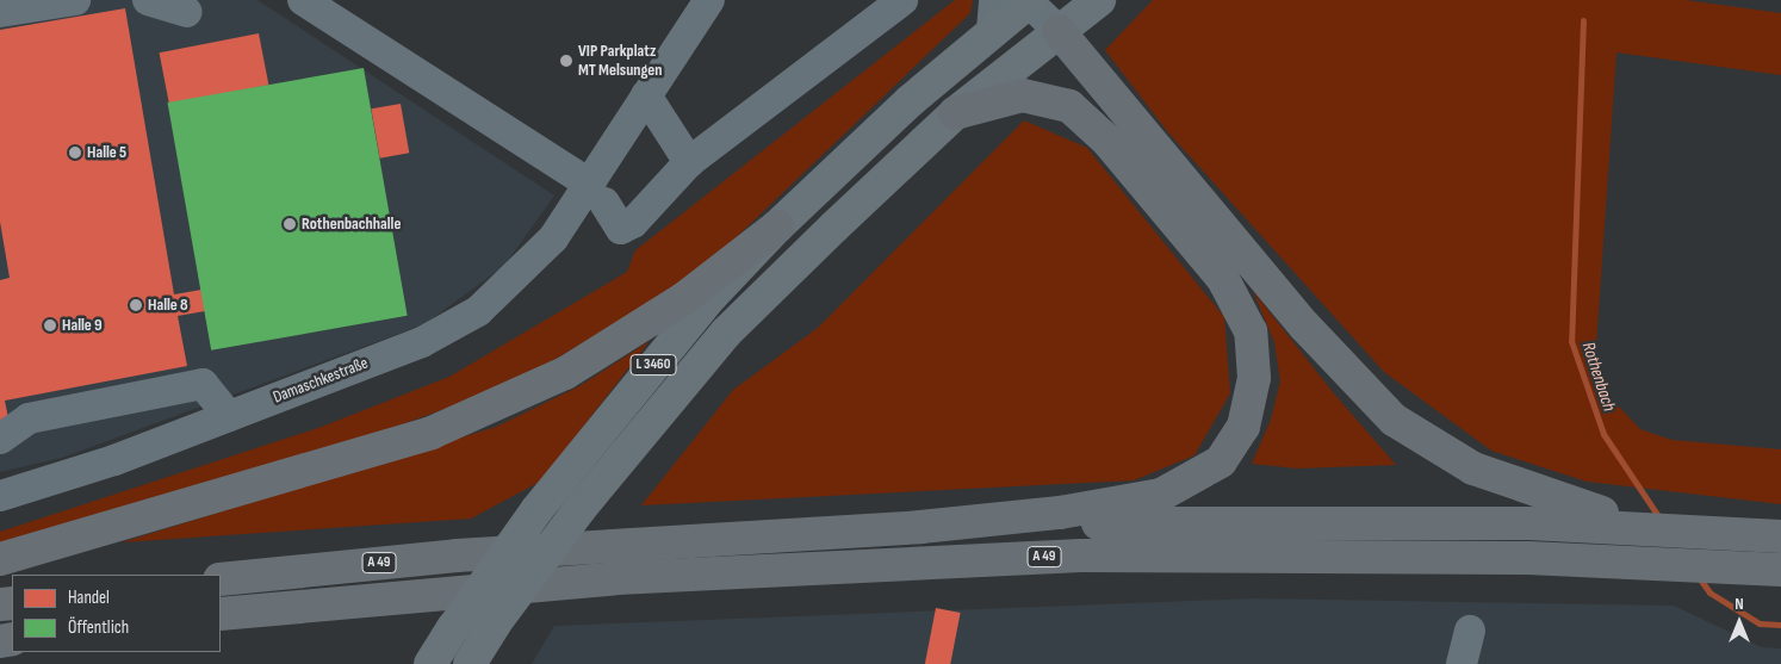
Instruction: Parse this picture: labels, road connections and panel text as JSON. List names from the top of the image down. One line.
{"streets":{"highway":["A 49"],"main road":["L 3460"],"street":["Damaschkestraße"]},"water":["Rothenbach"],"places":["VIP Parkplatz MT Melsungen","Halle 5","Rothenbachhalle","Halle 8","Halle 9"],"legend":["Handel","Öffentlich"],"north":"top"}
